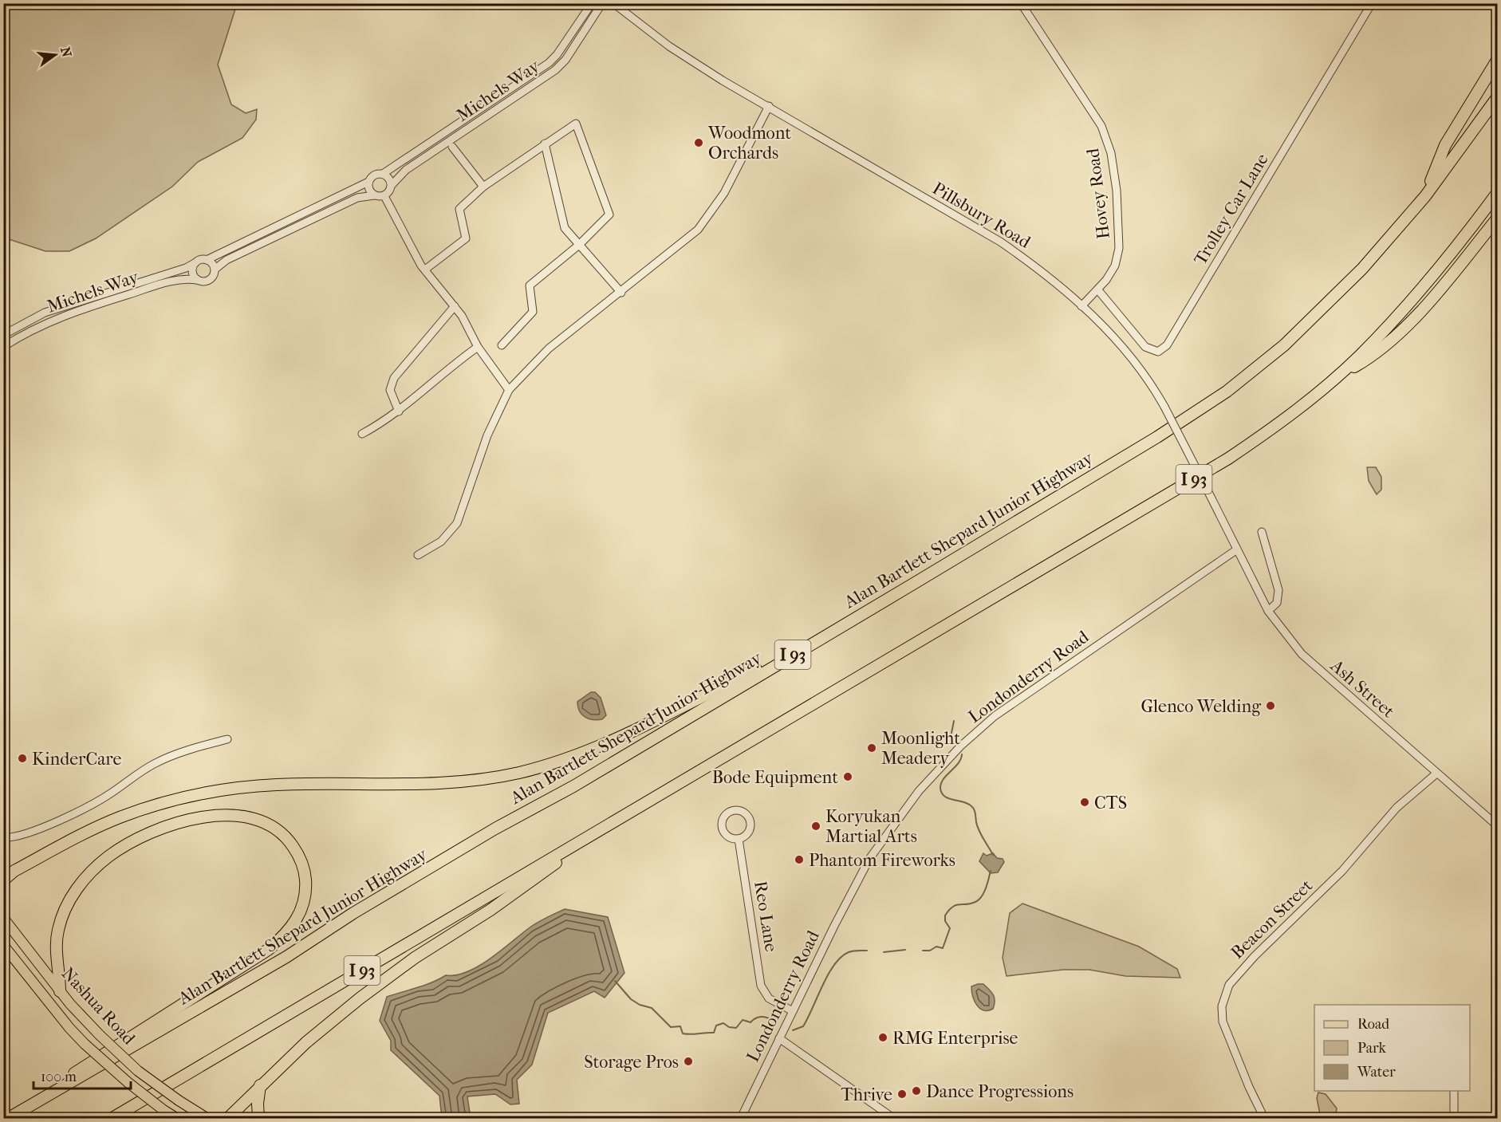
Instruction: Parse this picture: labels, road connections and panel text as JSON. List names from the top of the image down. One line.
{"streets":{"highway":["I 93","Alan Bartlett Shepard Junior Highway"],"main road":["Nashua Road"],"street":["Michels Way","Hovey Road","Trolley Car Lane","Pillsbury Road","Londonderry Road","Ash Street","Reo Lane","Beacon Street"]},"crossings":[["Hovey Road","Trolley Car Lane"],["Hovey Road","Pillsbury Road"],["Pillsbury Road","Londonderry Road"],["Pillsbury Road","Ash Street"],["Londonderry Road","Ash Street"],["Londonderry Road","Reo Lane"],["Ash Street","Beacon Street"]],"places":["Woodmont Orchards","Glenco Welding","Moonlight Meadery","KinderCare","Bode Equipment","CTS","Koryukan Martial Arts","Phantom Fireworks","RMG Enterprise","Storage Pros","Dance Progressions","Thrive"],"legend":["Road","Park","Water"],"scale_bar":"100 m","north":"right"}
